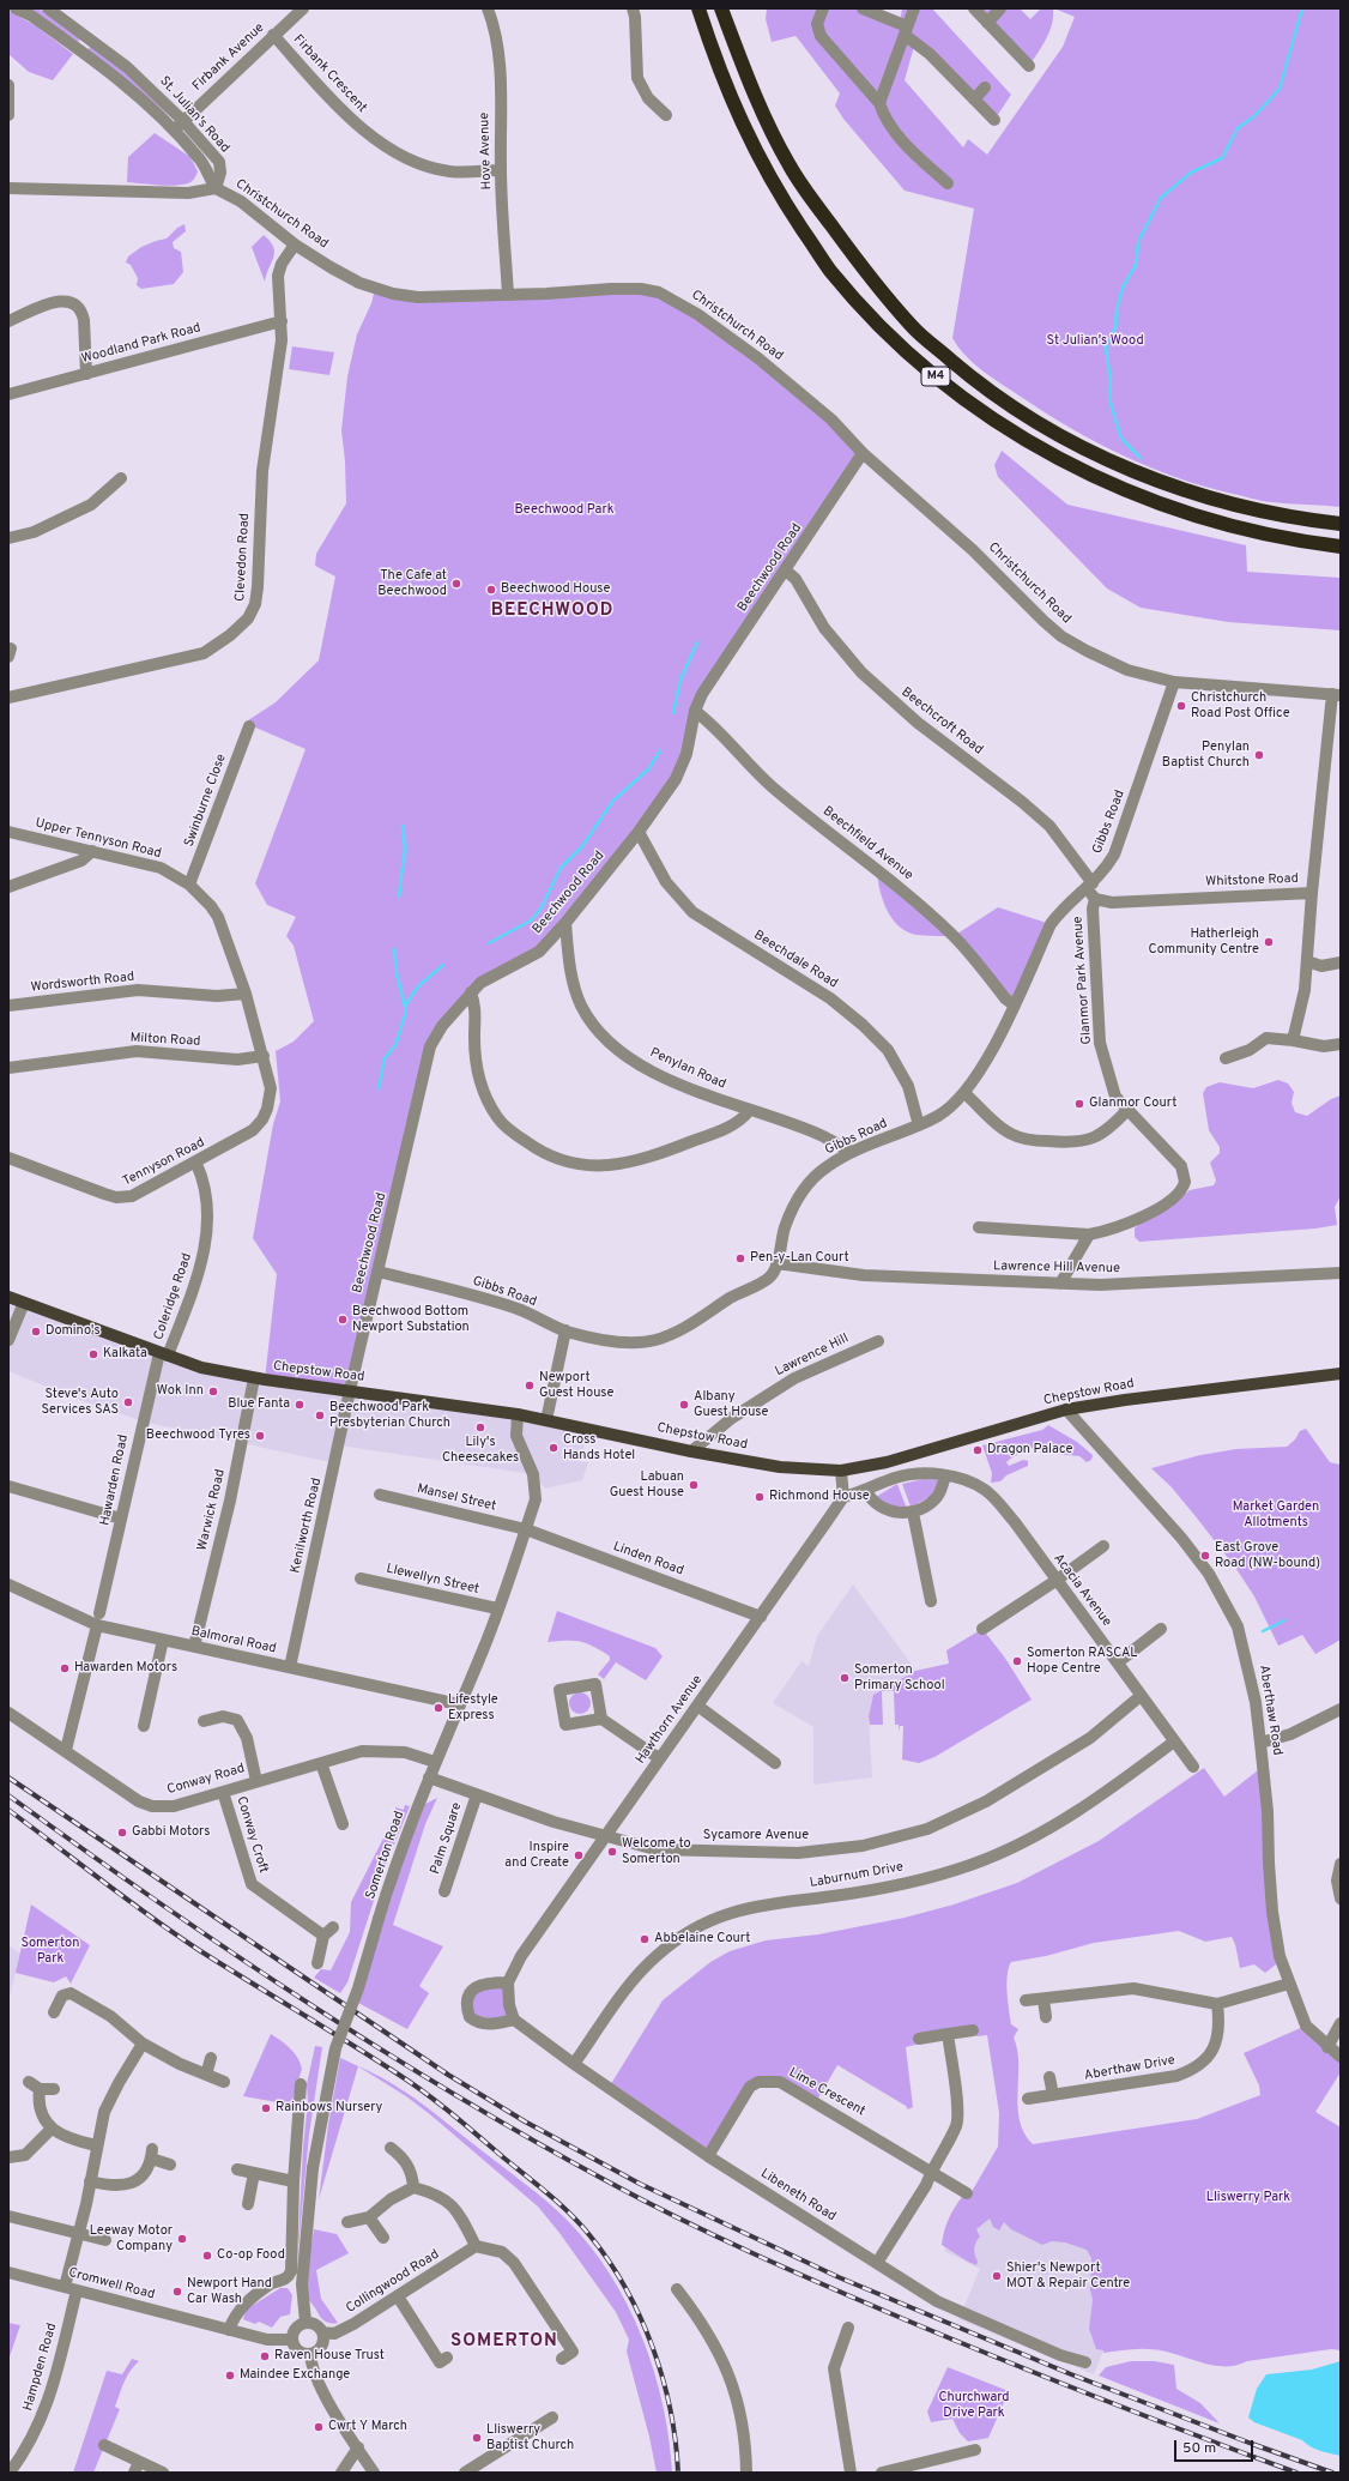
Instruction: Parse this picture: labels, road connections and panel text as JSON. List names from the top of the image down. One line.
{"streets":{"highway":["M4"],"main road":["Chepstow Road"],"street":["Firbank Avenue","Firbank Crescent","St. Julian's Road","Hove Avenue","Christchurch Road","Woodland Park Road","Clevedon Road","Beechwood Road","Beechcroft Road","Swinburne Close","Gibbs Road","Upper Tennyson Road","Beechfield Avenue","Whitstone Road","Beechdale Road","Glanmor Park Avenue","Wordsworth Road","Milton Road","Penylan Road","Tennyson Road","Lawrence Hill Avenue","Coleridge Road","Lawrence Hill","Hawarden Road","Mansel Street","Warwick Road","Kenilworth Road","Linden Road","Llewellyn Street","Acacia Avenue","Balmoral Road","Aberthaw Road","Hawthorn Avenue","Conway Road","Conway Croft","Sycamore Avenue","Palm Square","Somerton Road","Laburnum Drive","Aberthaw Drive","Lime Crescent","Libeneth Road","Collingwood Road","Cromwell Road","Hampden Road"]},"crossings":[["Firbank Avenue","Firbank Crescent"],["Firbank Avenue","St. Julian's Road"],["Firbank Crescent","Hove Avenue"],["St. Julian's Road","Christchurch Road"],["Hove Avenue","Christchurch Road"],["Christchurch Road","Clevedon Road"],["Christchurch Road","Beechwood Road"],["Christchurch Road","Gibbs Road"],["Christchurch Road","Whitstone Road"],["Woodland Park Road","Clevedon Road"],["Beechwood Road","Beechcroft Road"],["Beechwood Road","Gibbs Road"],["Beechwood Road","Beechfield Avenue"],["Beechwood Road","Beechdale Road"],["Beechwood Road","Penylan Road"],["Beechwood Road","Chepstow Road"],["Beechwood Road","Kenilworth Road"],["Beechcroft Road","Gibbs Road"],["Swinburne Close","Upper Tennyson Road"],["Gibbs Road","Beechfield Avenue"],["Gibbs Road","Beechdale Road"],["Gibbs Road","Penylan Road"],["Gibbs Road","Lawrence Hill Avenue"],["Upper Tennyson Road","Wordsworth Road"],["Upper Tennyson Road","Milton Road"],["Upper Tennyson Road","Tennyson Road"],["Whitstone Road","Glanmor Park Avenue"],["Milton Road","Tennyson Road"],["Tennyson Road","Coleridge Road"],["Coleridge Road","Chepstow Road"],["Coleridge Road","Hawarden Road"],["Lawrence Hill","Chepstow Road"],["Chepstow Road","Hawarden Road"],["Chepstow Road","Warwick Road"],["Chepstow Road","Kenilworth Road"],["Chepstow Road","Aberthaw Road"],["Chepstow Road","Somerton Road"],["Hawarden Road","Balmoral Road"],["Hawarden Road","Conway Road"],["Mansel Street","Linden Road"],["Mansel Street","Somerton Road"],["Warwick Road","Balmoral Road"],["Kenilworth Road","Balmoral Road"],["Linden Road","Hawthorn Avenue"],["Linden Road","Somerton Road"],["Llewellyn Street","Somerton Road"],["Acacia Avenue","Hawthorn Avenue"],["Acacia Avenue","Sycamore Avenue"],["Acacia Avenue","Laburnum Drive"],["Balmoral Road","Somerton Road"],["Hawthorn Avenue","Sycamore Avenue"],["Hawthorn Avenue","Libeneth Road"],["Conway Road","Conway Croft"],["Conway Road","Somerton Road"],["Sycamore Avenue","Palm Square"],["Sycamore Avenue","Somerton Road"],["Somerton Road","Collingwood Road"],["Somerton Road","Cromwell Road"],["Laburnum Drive","Libeneth Road"],["Lime Crescent","Libeneth Road"],["Collingwood Road","Cromwell Road"],["Cromwell Road","Hampden Road"]],"districts":["BEECHWOOD","SOMERTON"],"parks":["St Julian's Wood","Beechwood Park","Market Garden Allotments","Somerton Park","Lliswerry Park","Churchward Drive Park"],"places":["The Cafe at Beechwood","Beechwood House","Christchurch Road Post Office","Penylan Baptist Church","Hatherleigh Community Centre","Glanmor Court","Pen-y-Lan Court","Beechwood Bottom Newport Substation","Domino's","Kalkata","Newport Guest House","Wok Inn","Steve's Auto Services SAS","Blue Fanta","Albany Guest House","Beechwood Park Presbyterian Church","Lily's Cheesecakes","Beechwood Tyres","Cross Hands Hotel","Dragon Palace","Labuan Guest House","Richmond House","East Grove Road (NW-bound)","Somerton RASCAL Hope Centre","Hawarden Motors","Somerton Primary School","Lifestyle Express","Gabbi Motors","Welcome to Somerton","Inspire and Create","Abbelaine Court","Rainbows Nursery","Leeway Motor Company","Co-op Food","Shier's Newport MOT & Repair Centre","Newport Hand Car Wash","Raven House Trust","Maindee Exchange","Cwrt Y March","Lliswerry Baptist Church"],"scale_bar":"50 m"}
